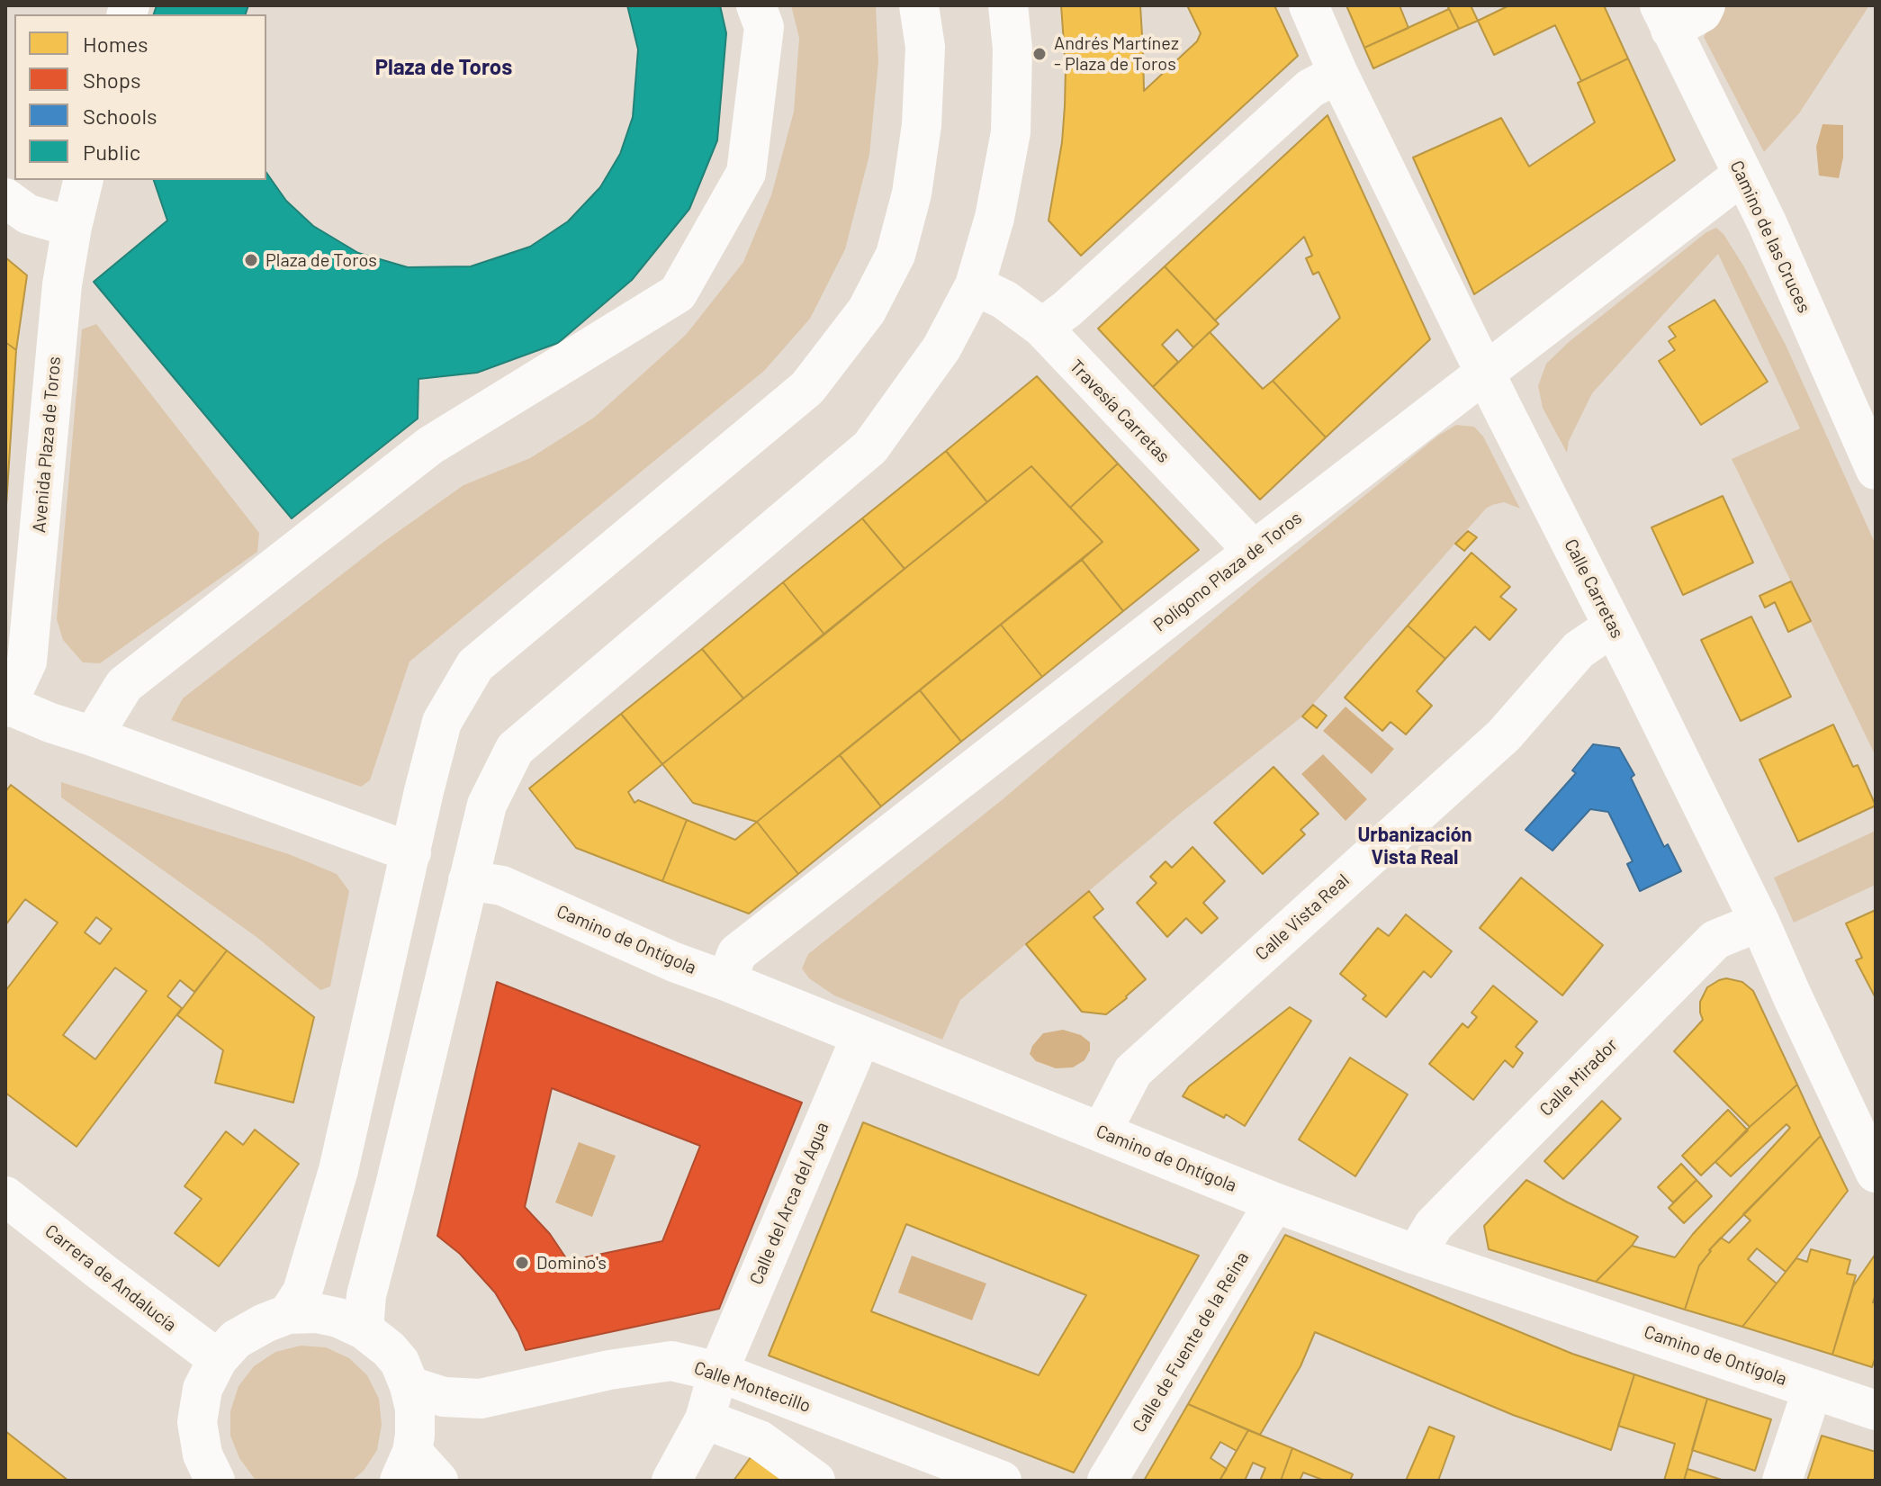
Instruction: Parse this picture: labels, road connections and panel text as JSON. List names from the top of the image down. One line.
{"streets":{"street":["Camino de las Cruces","Travesía Carretas","Avenida Plaza de Toros","Polígono Plaza de Toros","Calle Carretas","Calle Vista Real","Camino de Ontígola","Calle Mirador","Calle del Arca del Agua","Carrera de Andalucía","Calle de Fuente de la Reina","Calle Montecillo"]},"crossings":[["Camino de las Cruces","Polígono Plaza de Toros"],["Travesía Carretas","Polígono Plaza de Toros"],["Polígono Plaza de Toros","Calle Carretas"],["Polígono Plaza de Toros","Camino de Ontígola"],["Calle Carretas","Calle Vista Real"],["Calle Carretas","Calle Mirador"],["Calle Vista Real","Camino de Ontígola"],["Camino de Ontígola","Calle Mirador"],["Camino de Ontígola","Calle del Arca del Agua"],["Camino de Ontígola","Calle de Fuente de la Reina"],["Calle del Arca del Agua","Calle Montecillo"]],"districts":["Plaza de Toros","Urbanización Vista Real"],"places":["Andrés Martínez - Plaza de Toros","Plaza de Toros","Domino's"],"legend":["Homes","Shops","Schools","Public"]}
